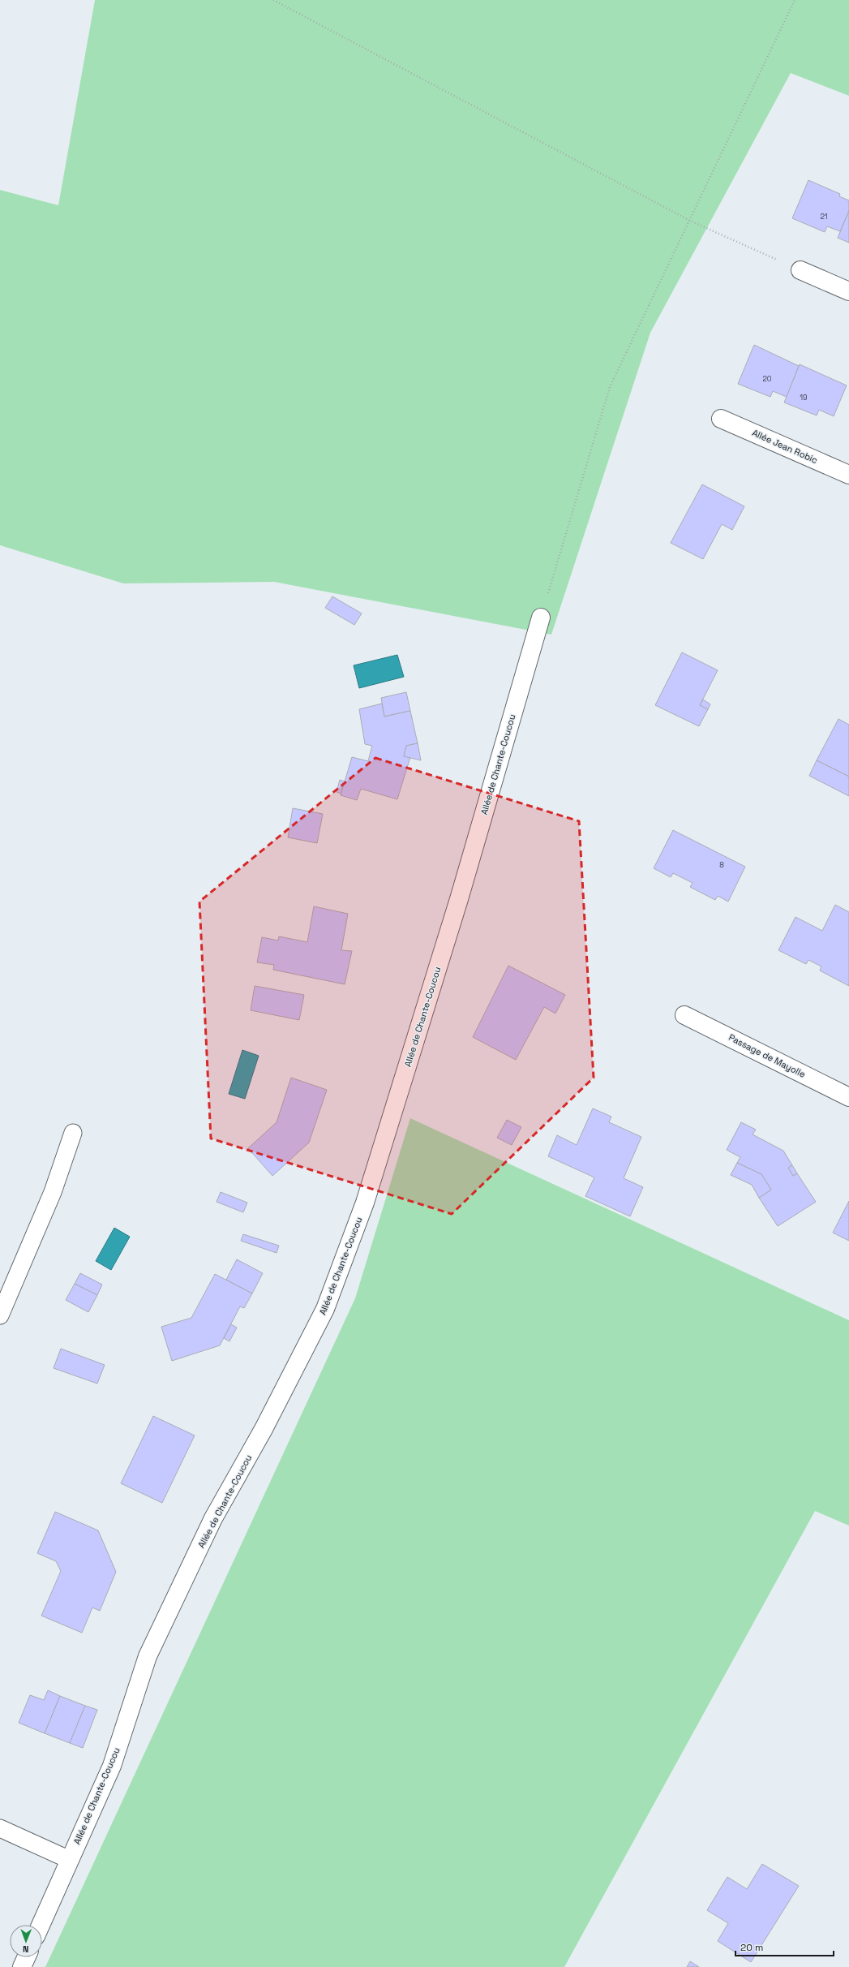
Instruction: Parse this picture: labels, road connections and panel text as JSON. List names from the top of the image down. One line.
{"streets":{"street":["Allée Jean Robic","Allée de Chante-Coucou","Passage de Mayolle"]},"house_numbers":["21","20","19","8"],"scale_bar":"20 m","north":"bottom"}
